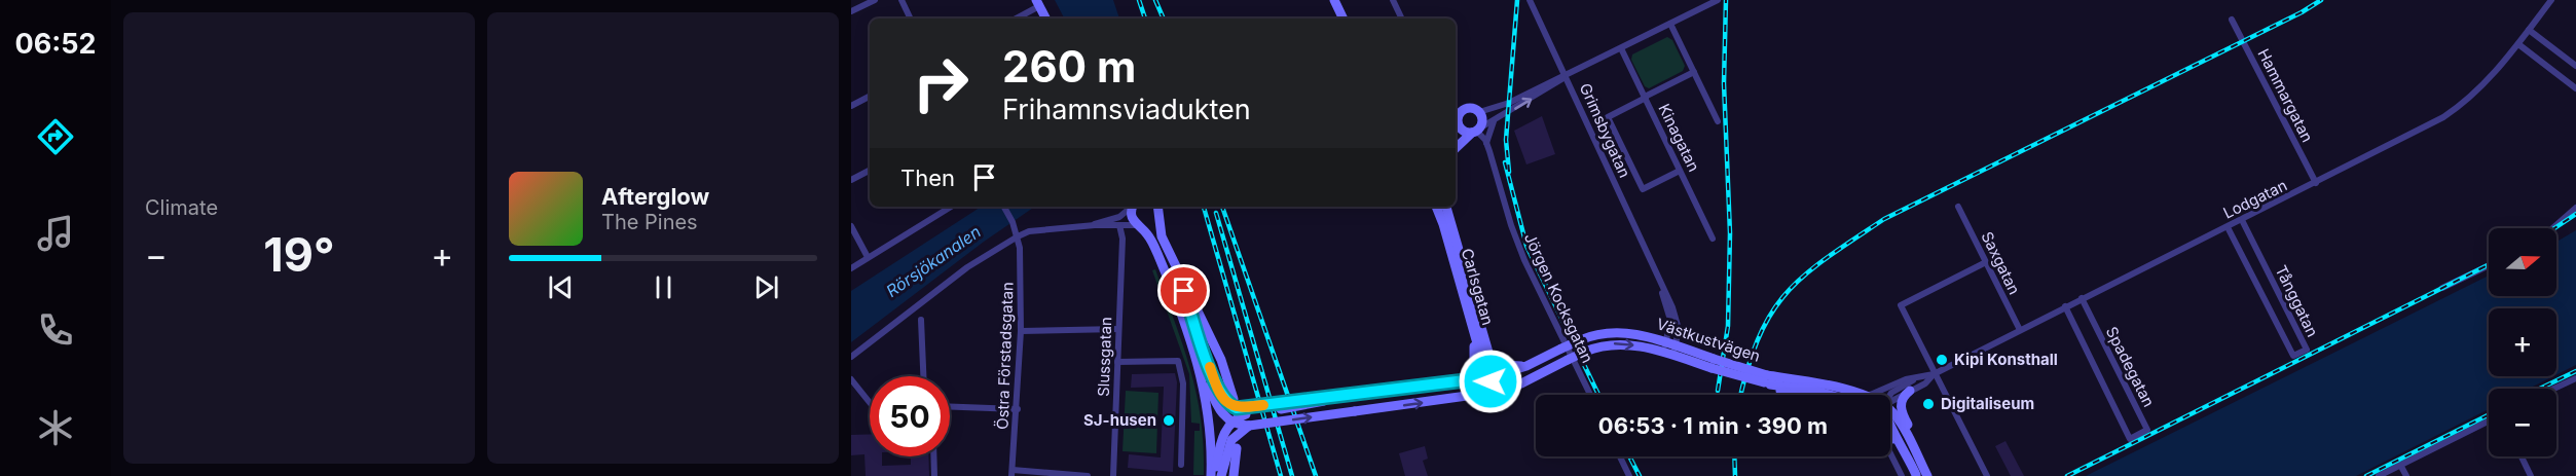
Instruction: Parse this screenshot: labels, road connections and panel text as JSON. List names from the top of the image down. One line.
{"streets":{"main road":["Carlsgatan","Västkustvägen"],"street":["Hammargatan","Grimsbygatan","Kinagatan","Lodgatan","Saxgatan","Jörgen Kocksgatan","Tånggatan","Östra Förstadsgatan","Slussgatan","Spadegatan"]},"crossings":[["Hammargatan","Lodgatan"],["Grimsbygatan","Västkustvägen"],["Lodgatan","Saxgatan"],["Lodgatan","Tånggatan"],["Lodgatan","Spadegatan"],["Carlsgatan","Västkustvägen"]],"water":["Rörsjökanalen"],"places":["Kipi Konsthall","Digitaliseum","SJ-husen"],"north":"right","page":{"tabs":"06:52","tile":"Climate","turn":["260 m","Frihamnsviadukten"],"then":"Then","song":["Afterglow","The Pines"],"map_buttons":["+","−"],"heat":["−","19°","+"],"limit":"50","trip":"06:53 · 1 min · 390 m"}}
